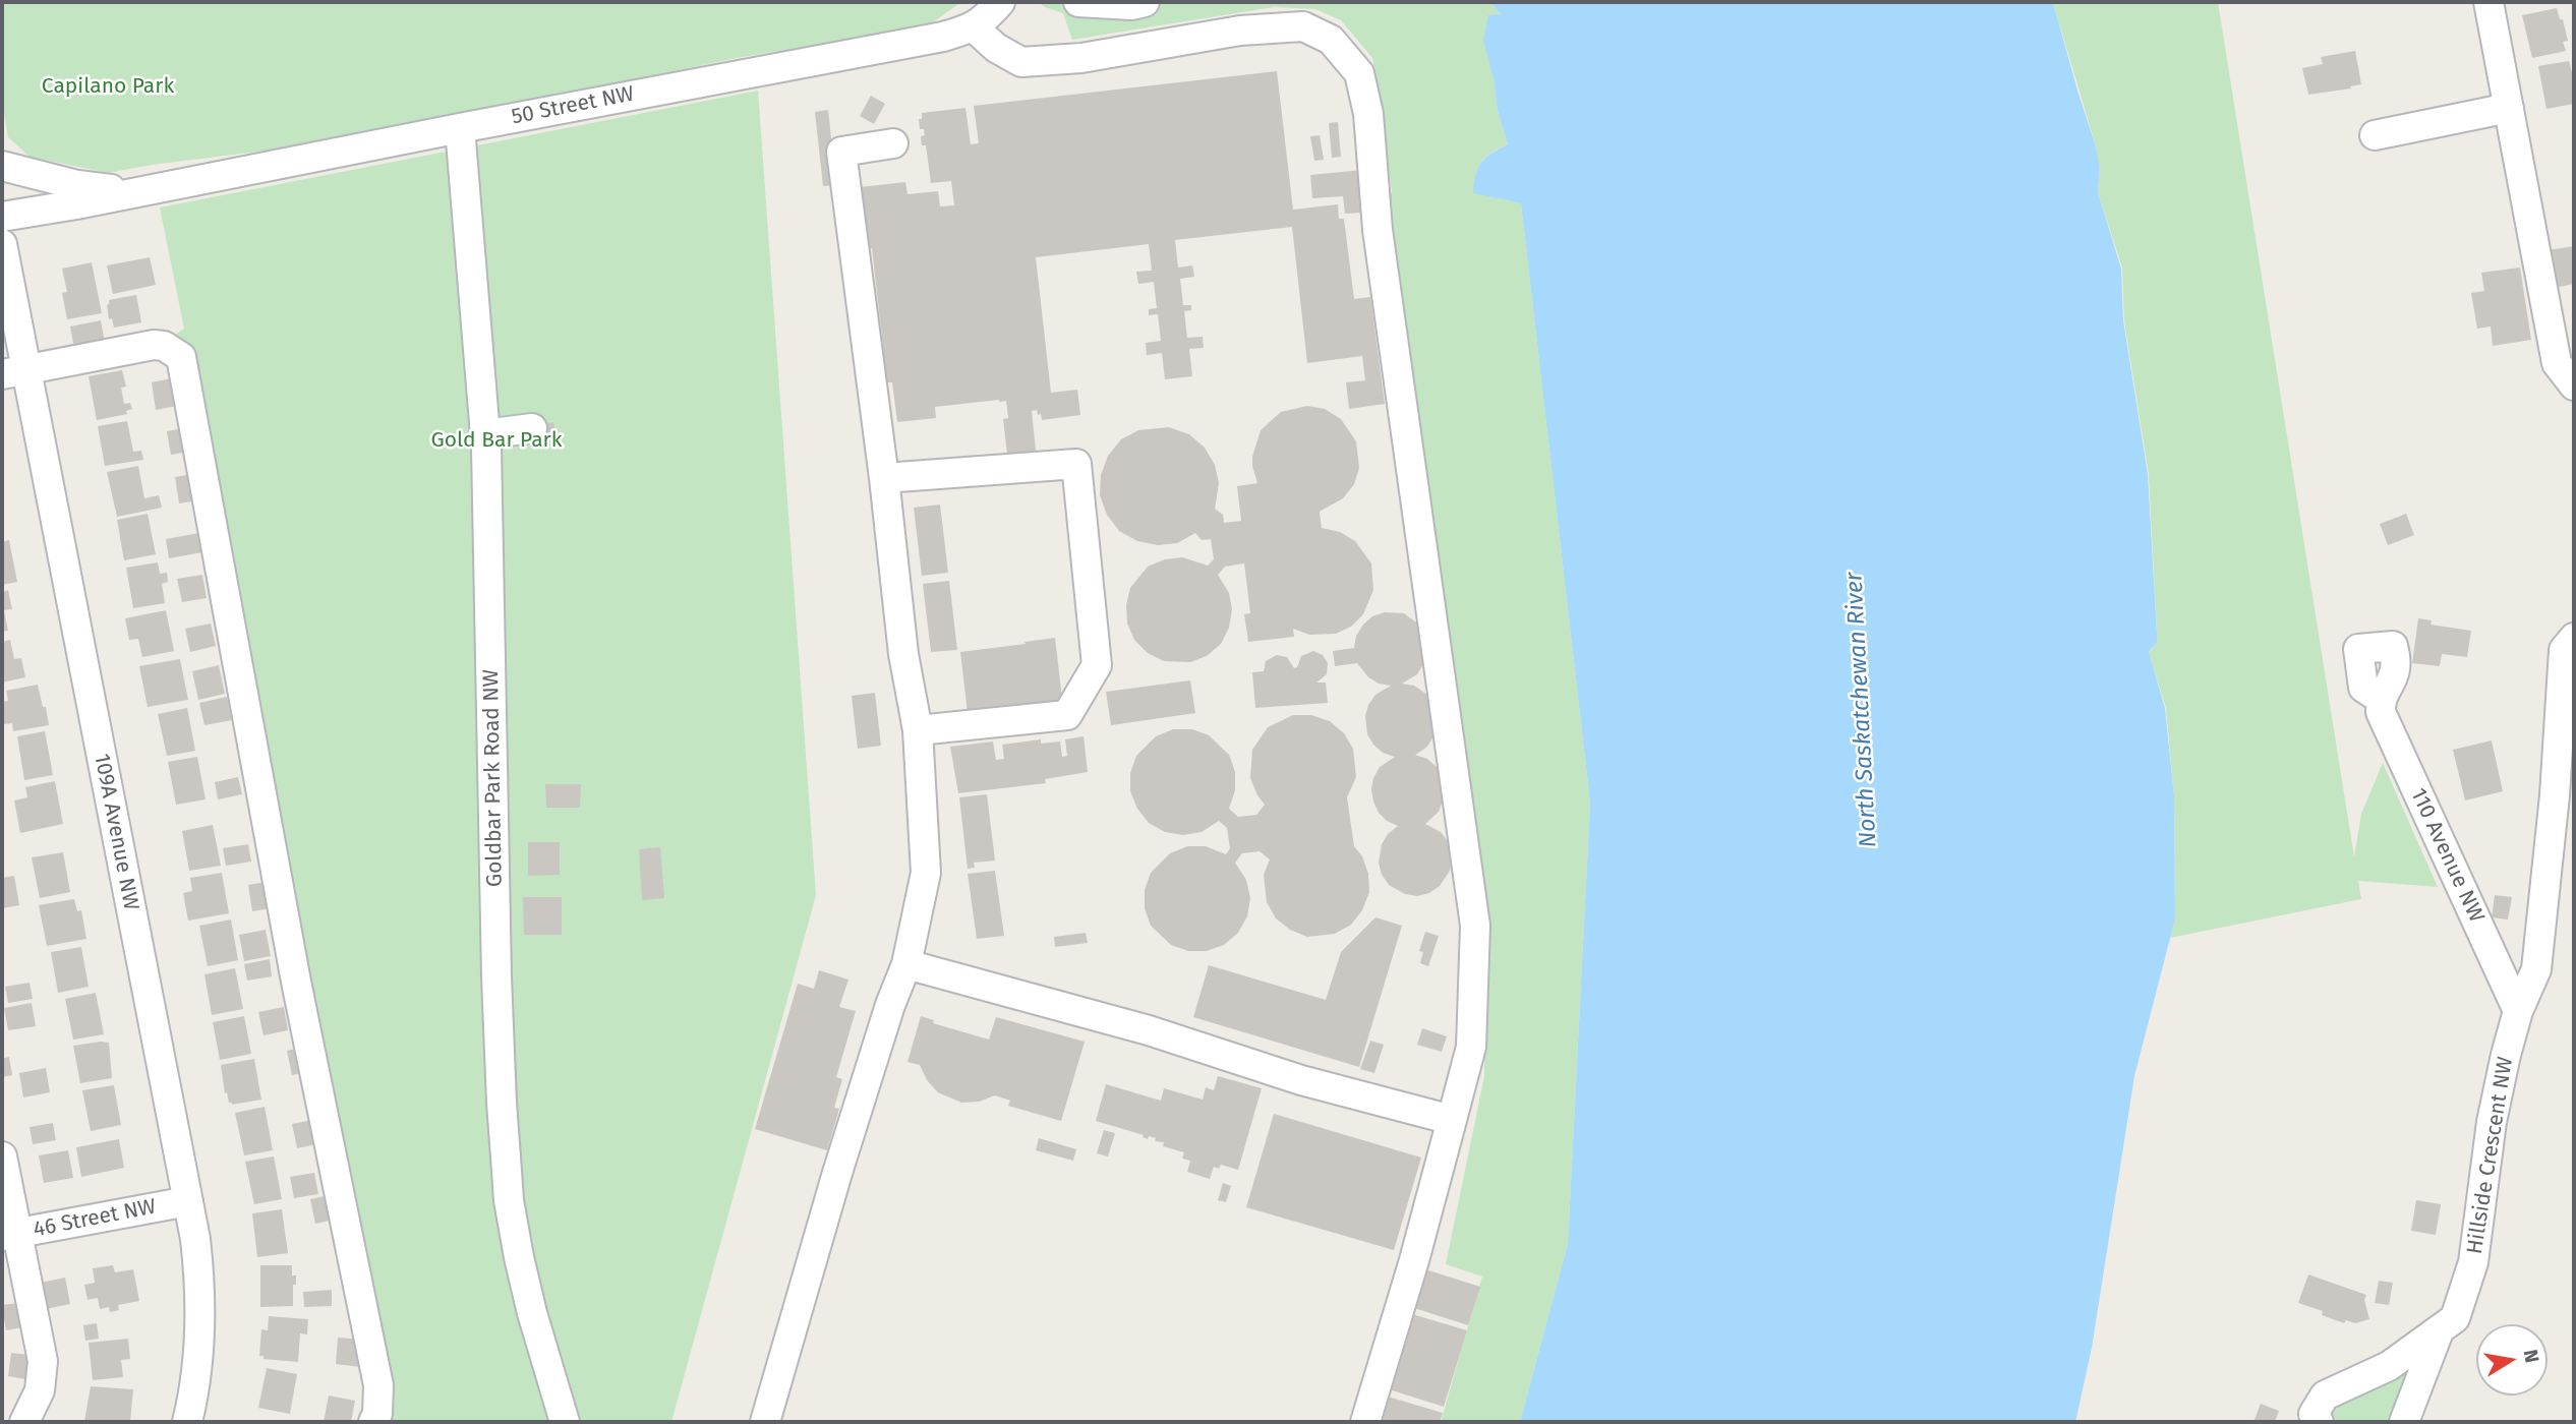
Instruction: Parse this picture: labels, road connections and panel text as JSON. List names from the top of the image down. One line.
{"streets":{"street":["50 Street NW","Goldbar Park Road NW","109A Avenue NW","110 Avenue NW","Hillside Crescent NW","46 Street NW"]},"crossings":[["50 Street NW","Goldbar Park Road NW"],["109A Avenue NW","46 Street NW"],["110 Avenue NW","Hillside Crescent NW"]],"water":["North Saskatchewan River"],"parks":["Capilano Park","Gold Bar Park"],"north":"right"}
